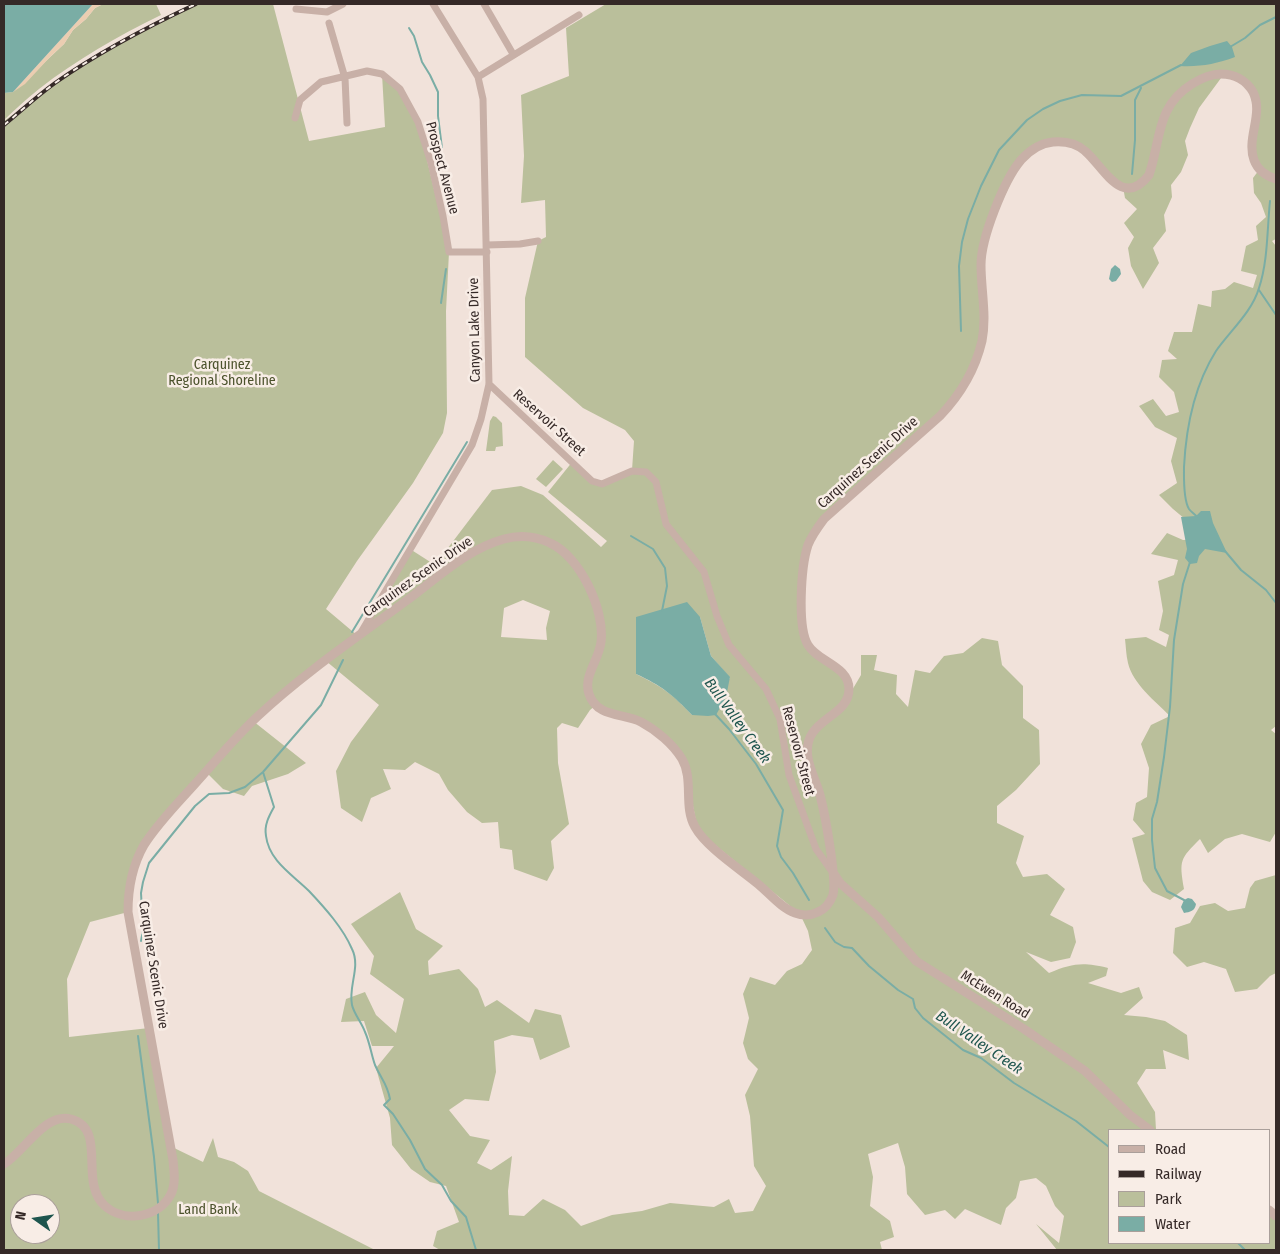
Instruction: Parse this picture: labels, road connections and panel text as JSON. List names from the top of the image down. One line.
{"streets":{"street":["Prospect Avenue","Canyon Lake Drive","Reservoir Street","Carquinez Scenic Drive","McEwen Road"]},"crossings":[["Prospect Avenue","Canyon Lake Drive"],["Canyon Lake Drive","Reservoir Street"],["Canyon Lake Drive","Carquinez Scenic Drive"],["Reservoir Street","Carquinez Scenic Drive"],["Reservoir Street","McEwen Road"],["Carquinez Scenic Drive","McEwen Road"]],"water":["Bull Valley Creek"],"parks":["Carquinez Regional Shoreline","Land Bank"],"legend":["Road","Railway","Park","Water"],"north":"left"}
